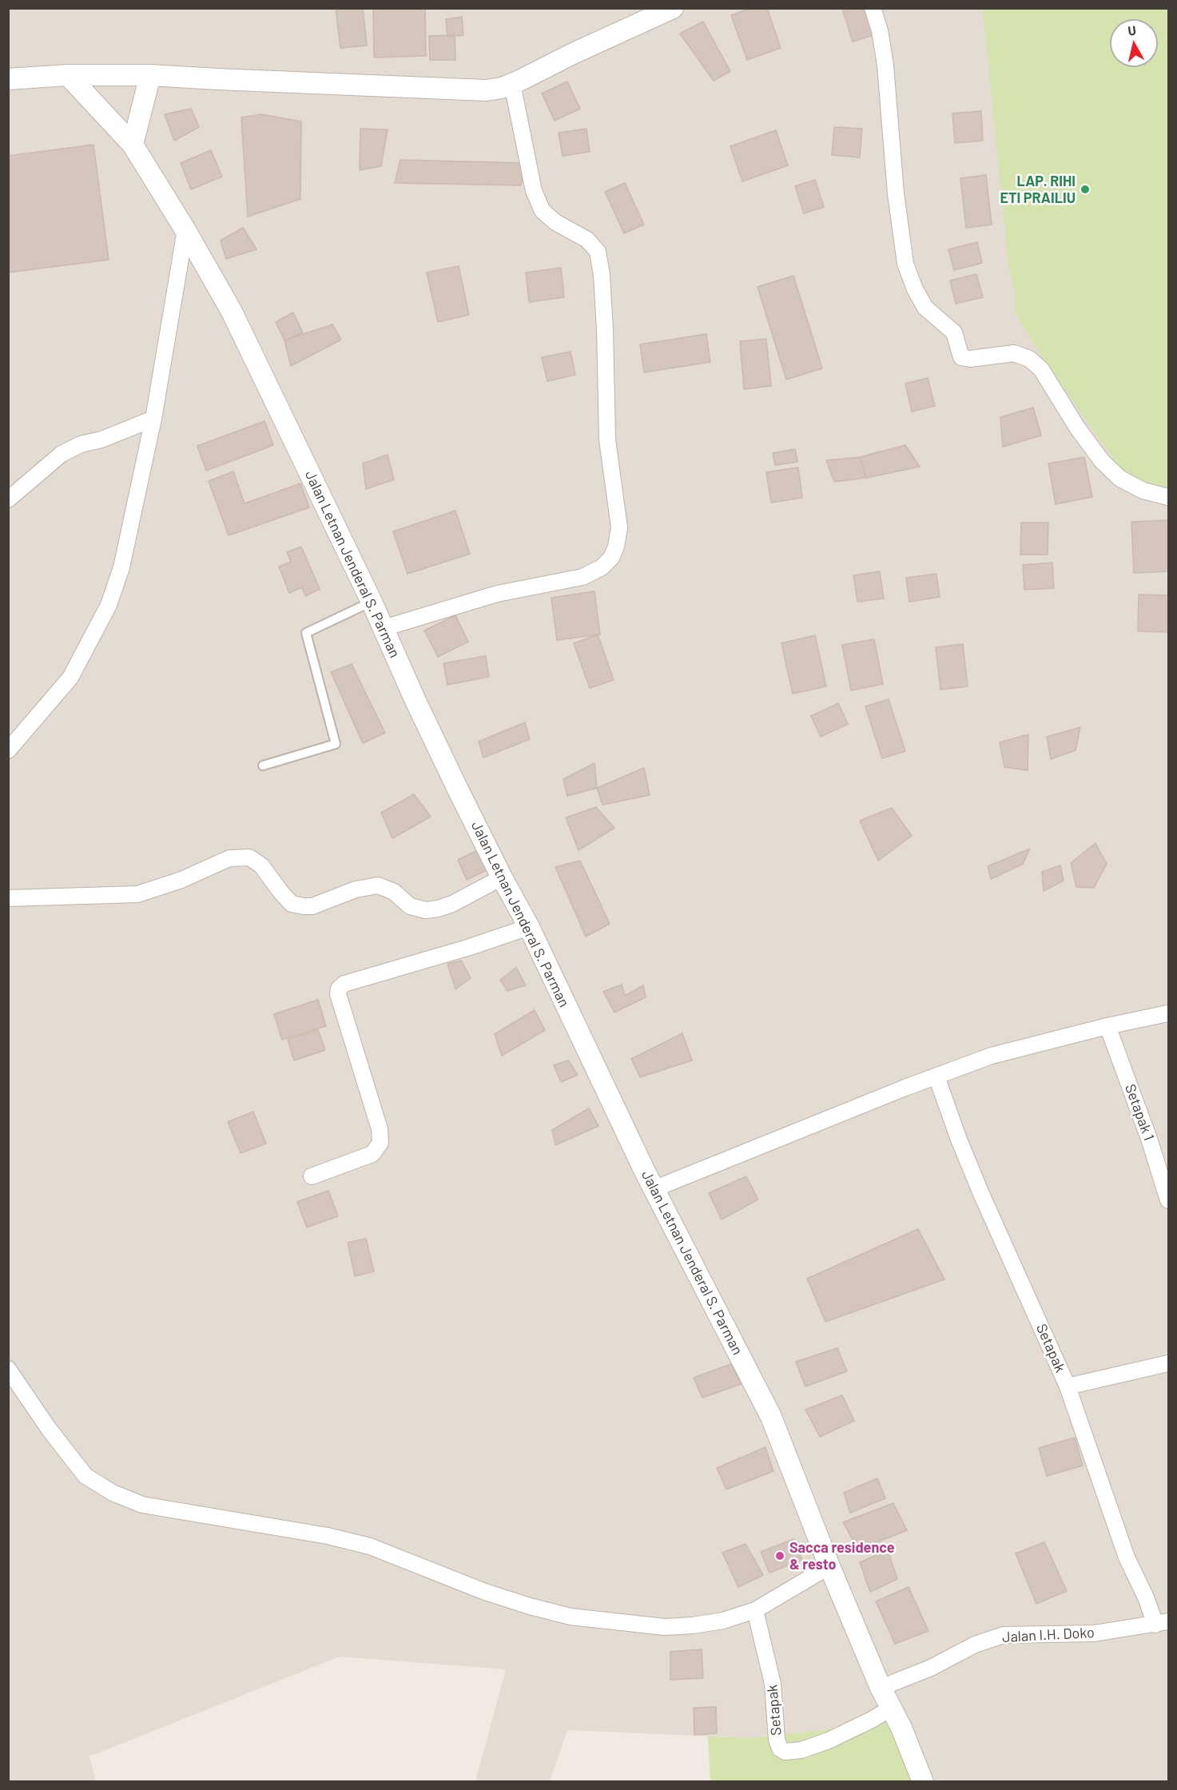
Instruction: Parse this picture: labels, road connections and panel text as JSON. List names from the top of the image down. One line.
{"streets":{"street":["Jalan Letnan Jenderal S. Parman","Setapak 1","Setapak","Jalan I.H. Doko"]},"crossings":[["Jalan Letnan Jenderal S. Parman","Setapak"],["Jalan Letnan Jenderal S. Parman","Jalan I.H. Doko"],["Setapak","Jalan I.H. Doko"]],"places":["LAP. RIHI ETI PRAILIU","Sacca residence & resto"],"north":"top"}
